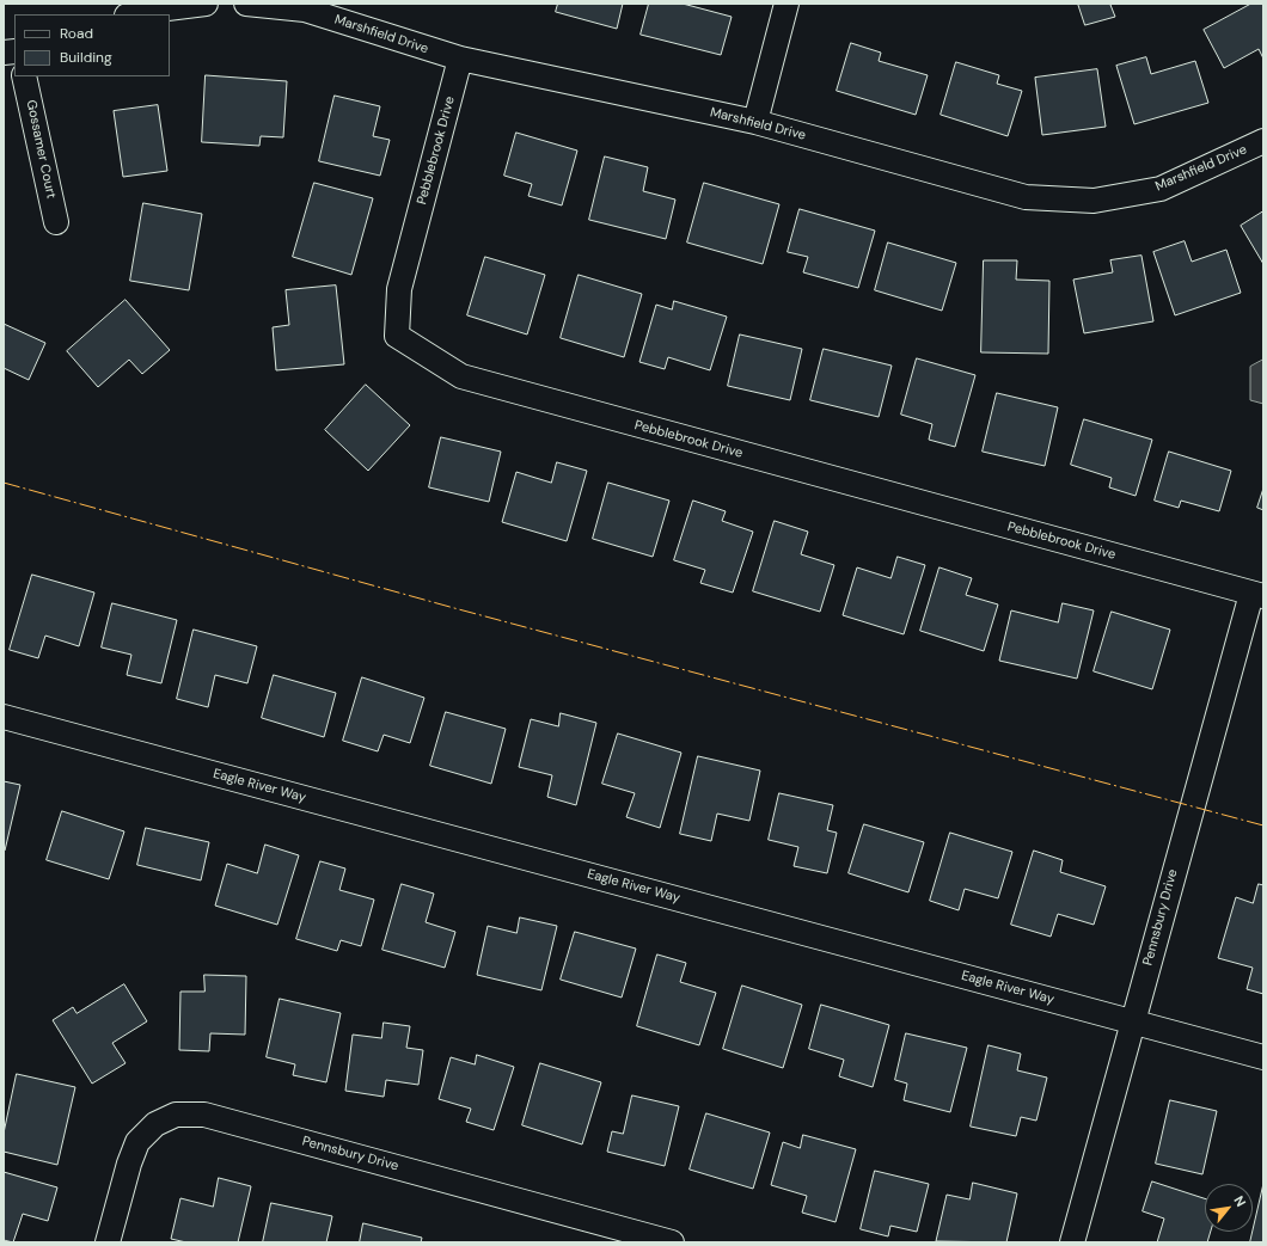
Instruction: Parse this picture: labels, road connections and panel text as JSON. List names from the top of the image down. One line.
{"streets":{"street":["Marshfield Drive","Gossamer Court","Pebblebrook Drive","Eagle River Way","Pennsbury Drive"]},"crossings":[["Marshfield Drive","Pebblebrook Drive"],["Pebblebrook Drive","Pennsbury Drive"],["Eagle River Way","Pennsbury Drive"]],"legend":["Road","Building"],"north":"top right"}
